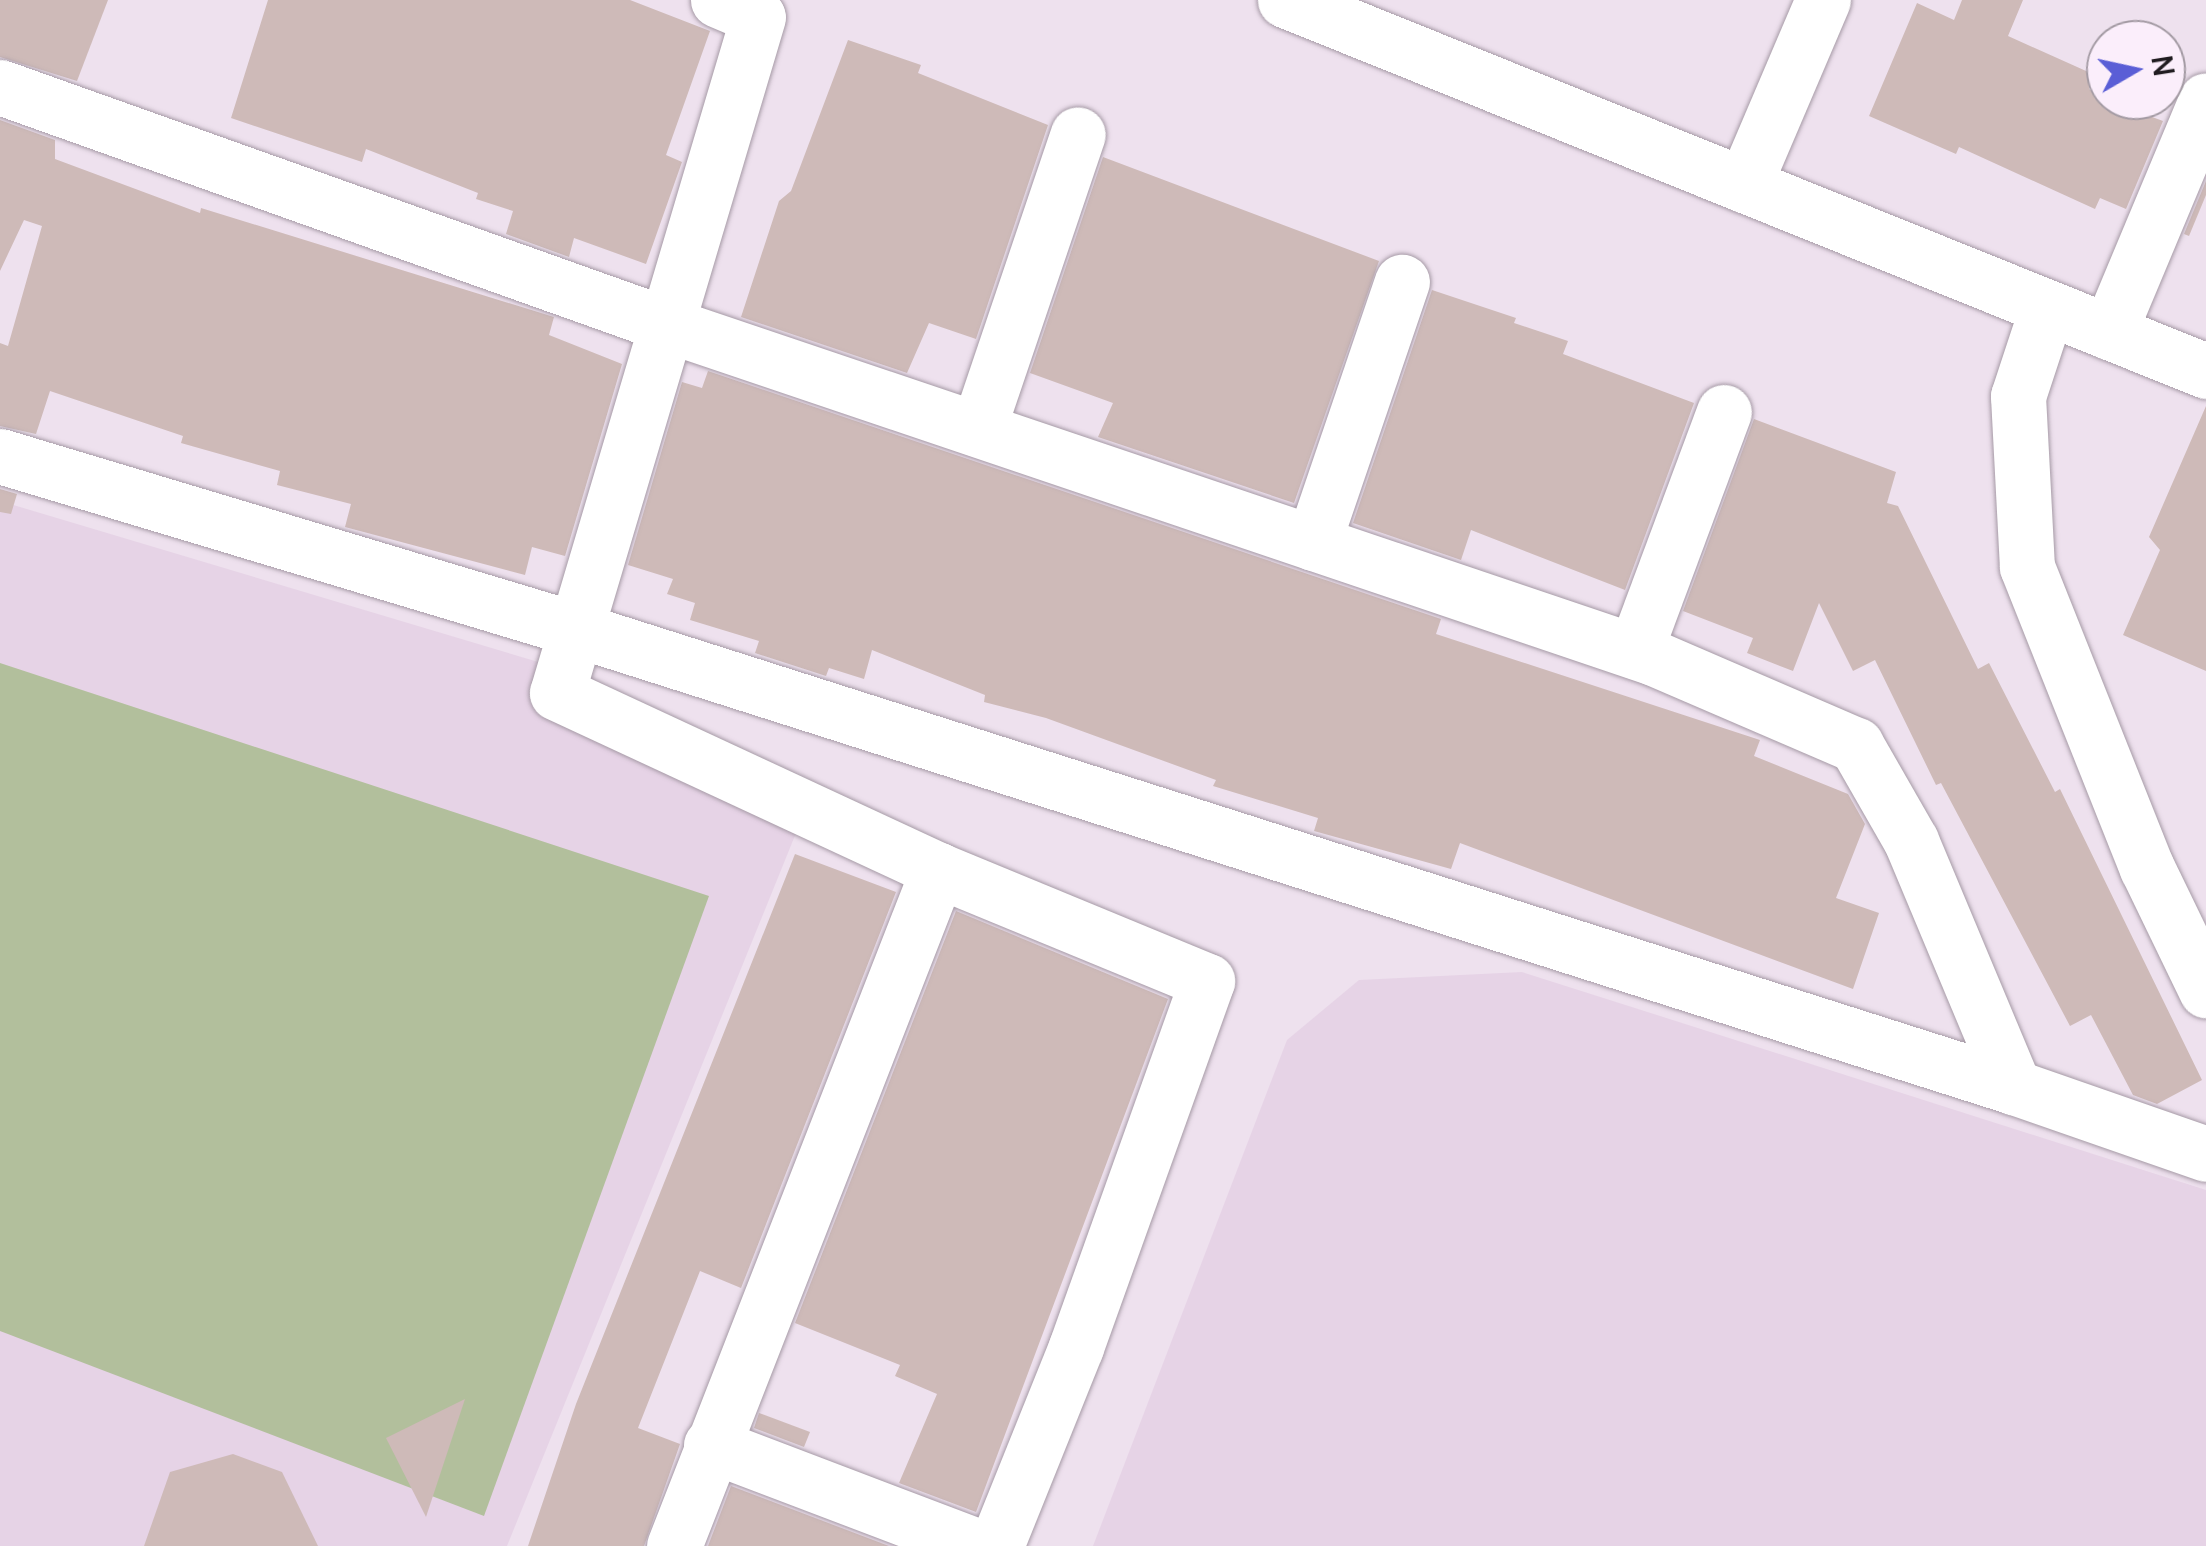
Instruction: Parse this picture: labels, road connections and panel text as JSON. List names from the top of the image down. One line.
{"north":"right"}
